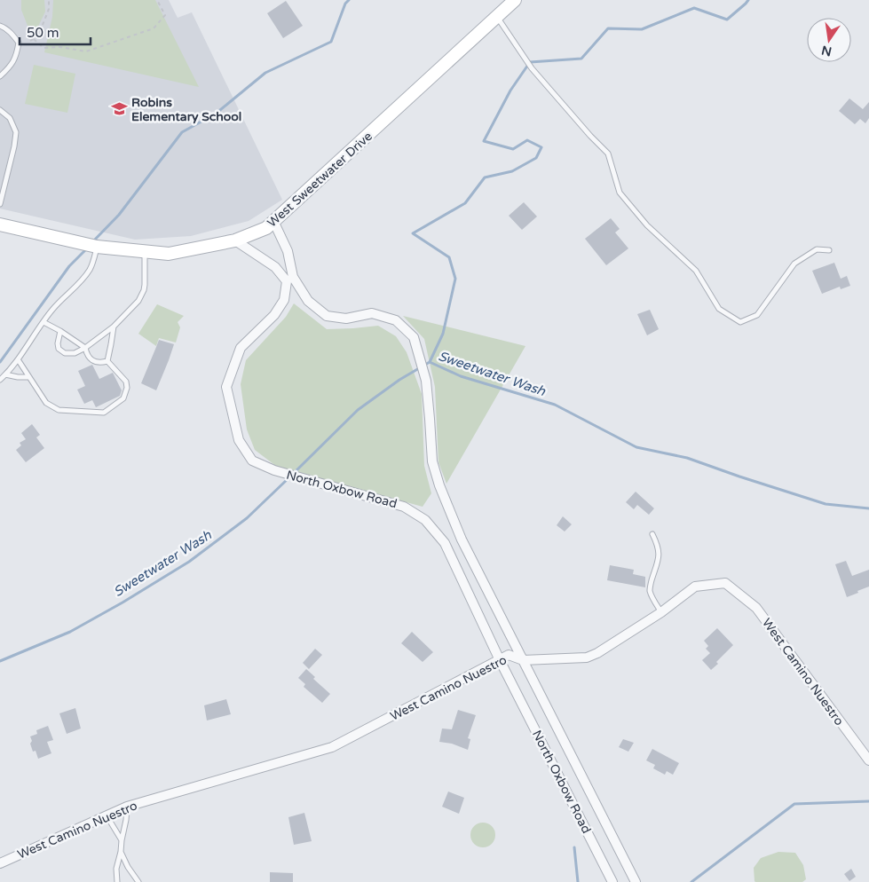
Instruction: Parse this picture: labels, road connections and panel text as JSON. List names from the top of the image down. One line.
{"streets":{"street":["West Sweetwater Drive","North Oxbow Road","West Camino Nuestro"]},"crossings":[["West Sweetwater Drive","North Oxbow Road"],["North Oxbow Road","West Camino Nuestro"]],"water":["Sweetwater Wash"],"places":{"school or university":["Robins Elementary School"]},"scale_bar":"50 m","north":"bottom"}
